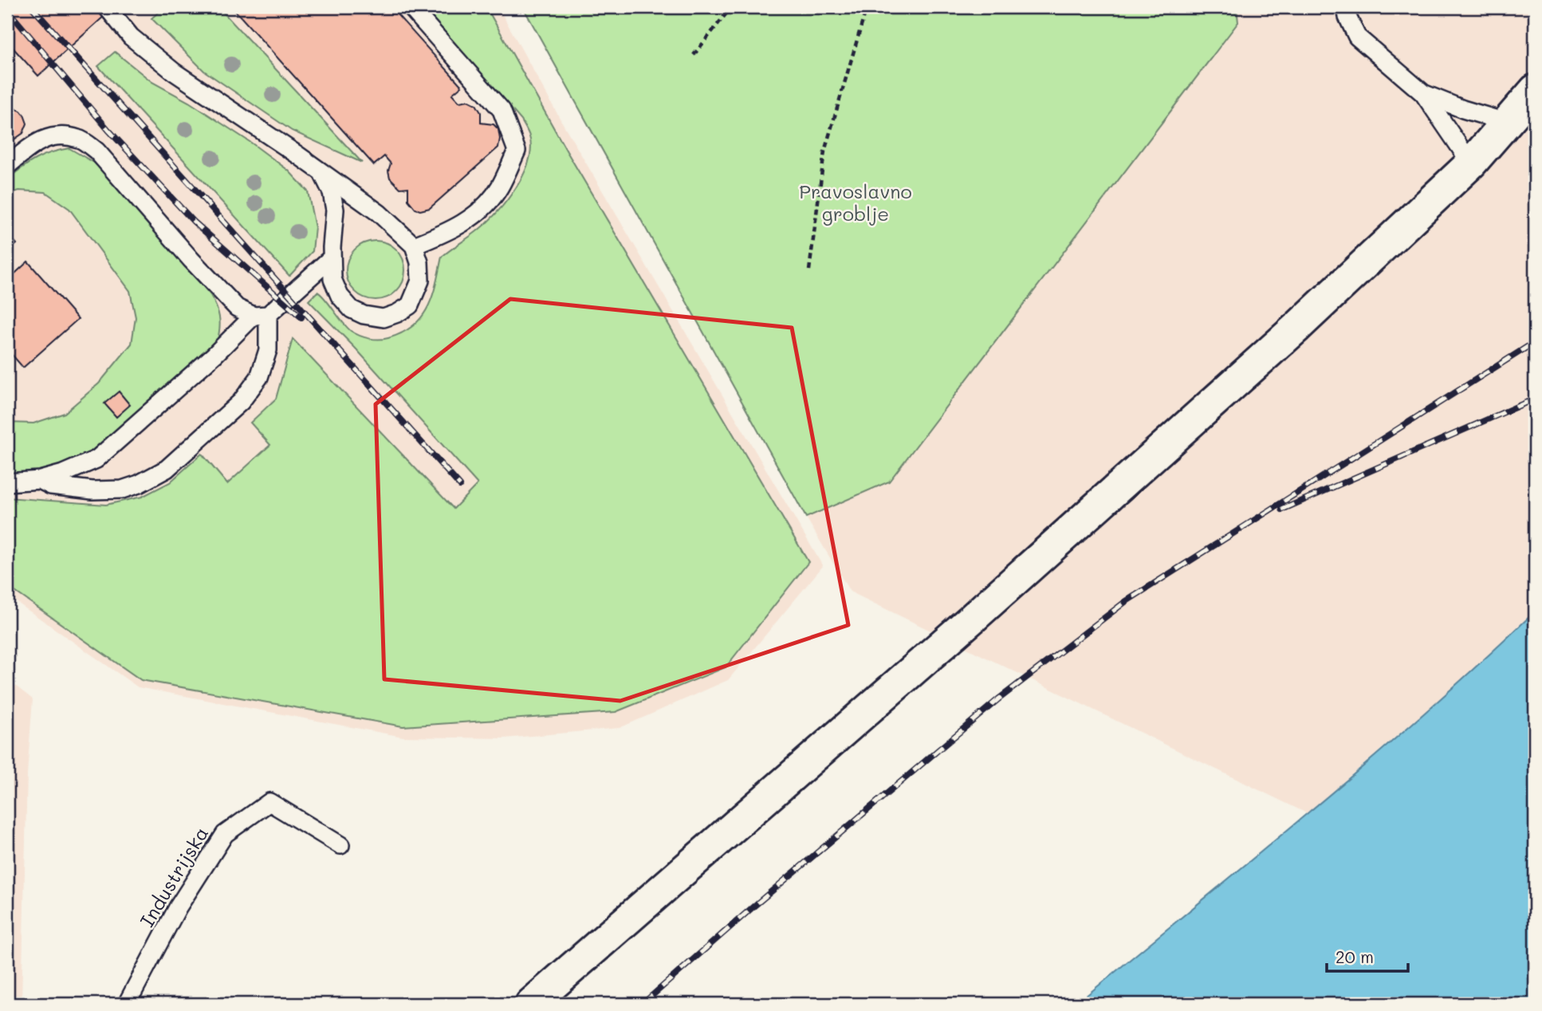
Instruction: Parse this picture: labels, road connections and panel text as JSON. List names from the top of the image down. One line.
{"streets":{"lane":["Industrijska"]},"parks":["Pravoslavno groblje"],"scale_bar":"20 m"}
